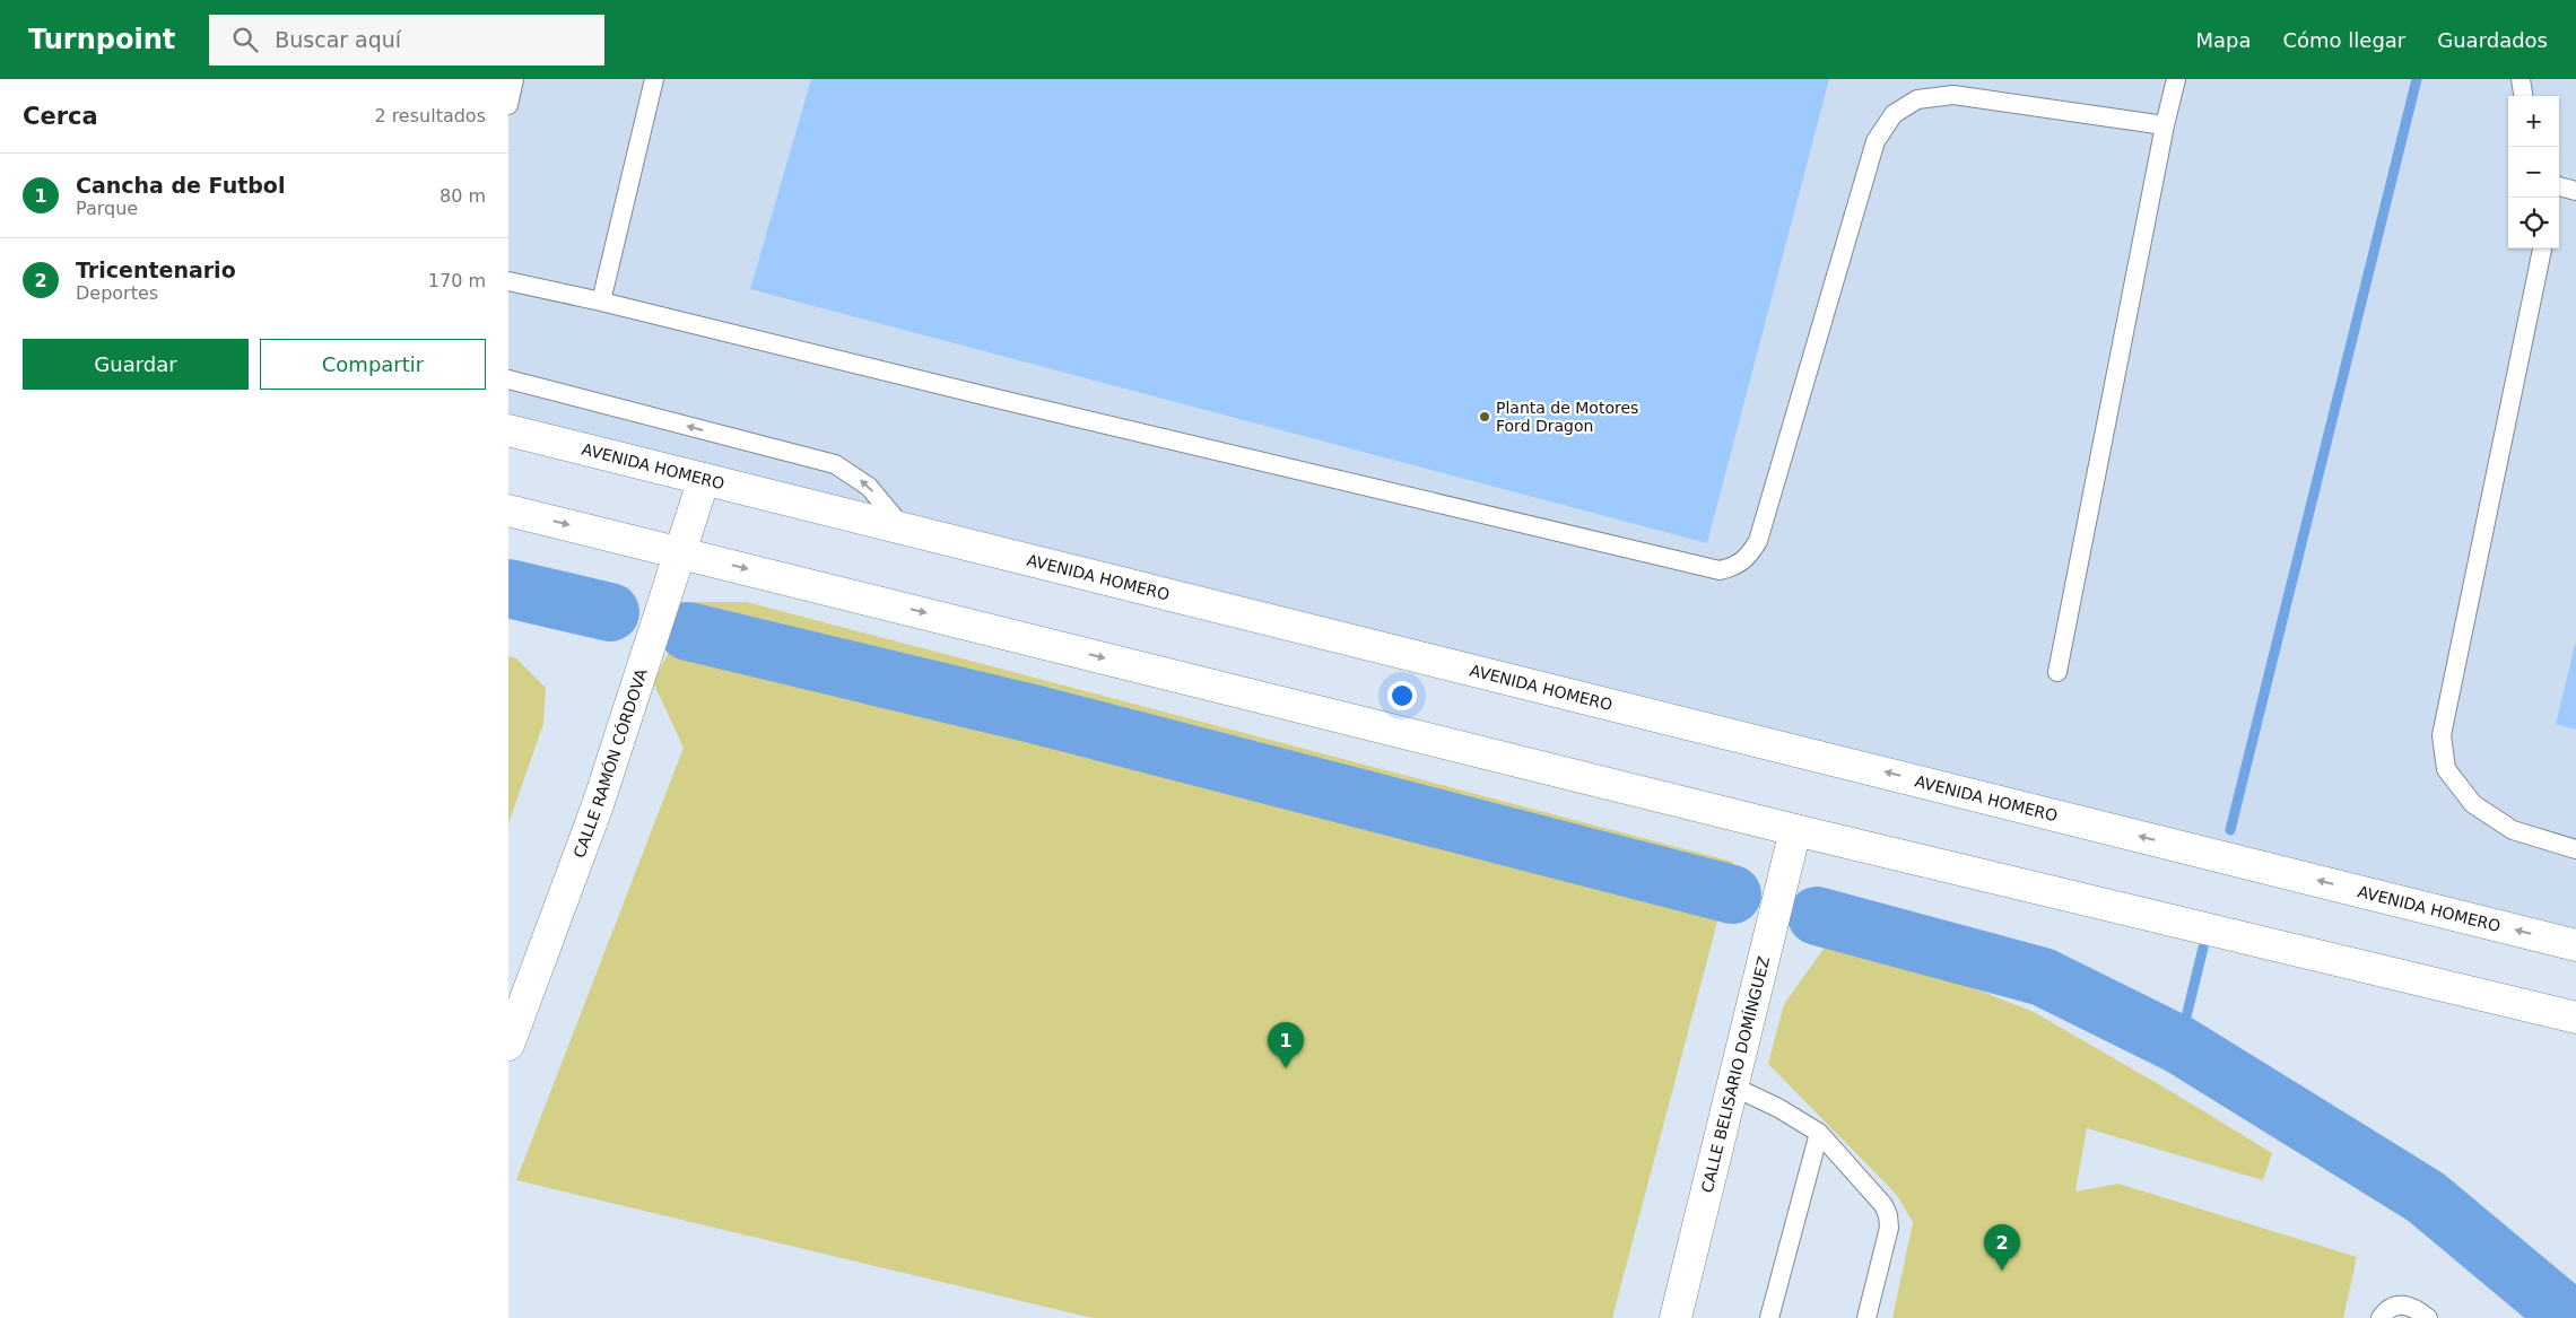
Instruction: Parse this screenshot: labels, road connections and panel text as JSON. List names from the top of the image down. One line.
{"streets":{"main road":["AVENIDA HOMERO","CALLE RAMÓN CÓRDOVA","CALLE BELISARIO DOMÍNGUEZ"]},"crossings":[["AVENIDA HOMERO","CALLE RAMÓN CÓRDOVA"]],"places":["Planta de Motores Ford Dragon"],"page":{"header":"Turnpoint","search":"Buscar aquí","nav":["Mapa","Cómo llegar","Guardados"],"heading":["Cerca","2 resultados"],"map_buttons":["+","−"],"list":[{"mark":"1","name":"Cancha de Futbol","note":"Parque","value":"80 m"},{"mark":"2","name":"Tricentenario","note":"Deportes","value":"170 m"}],"buttons":["Guardar","Compartir"],"pins":["1","2"]}}
